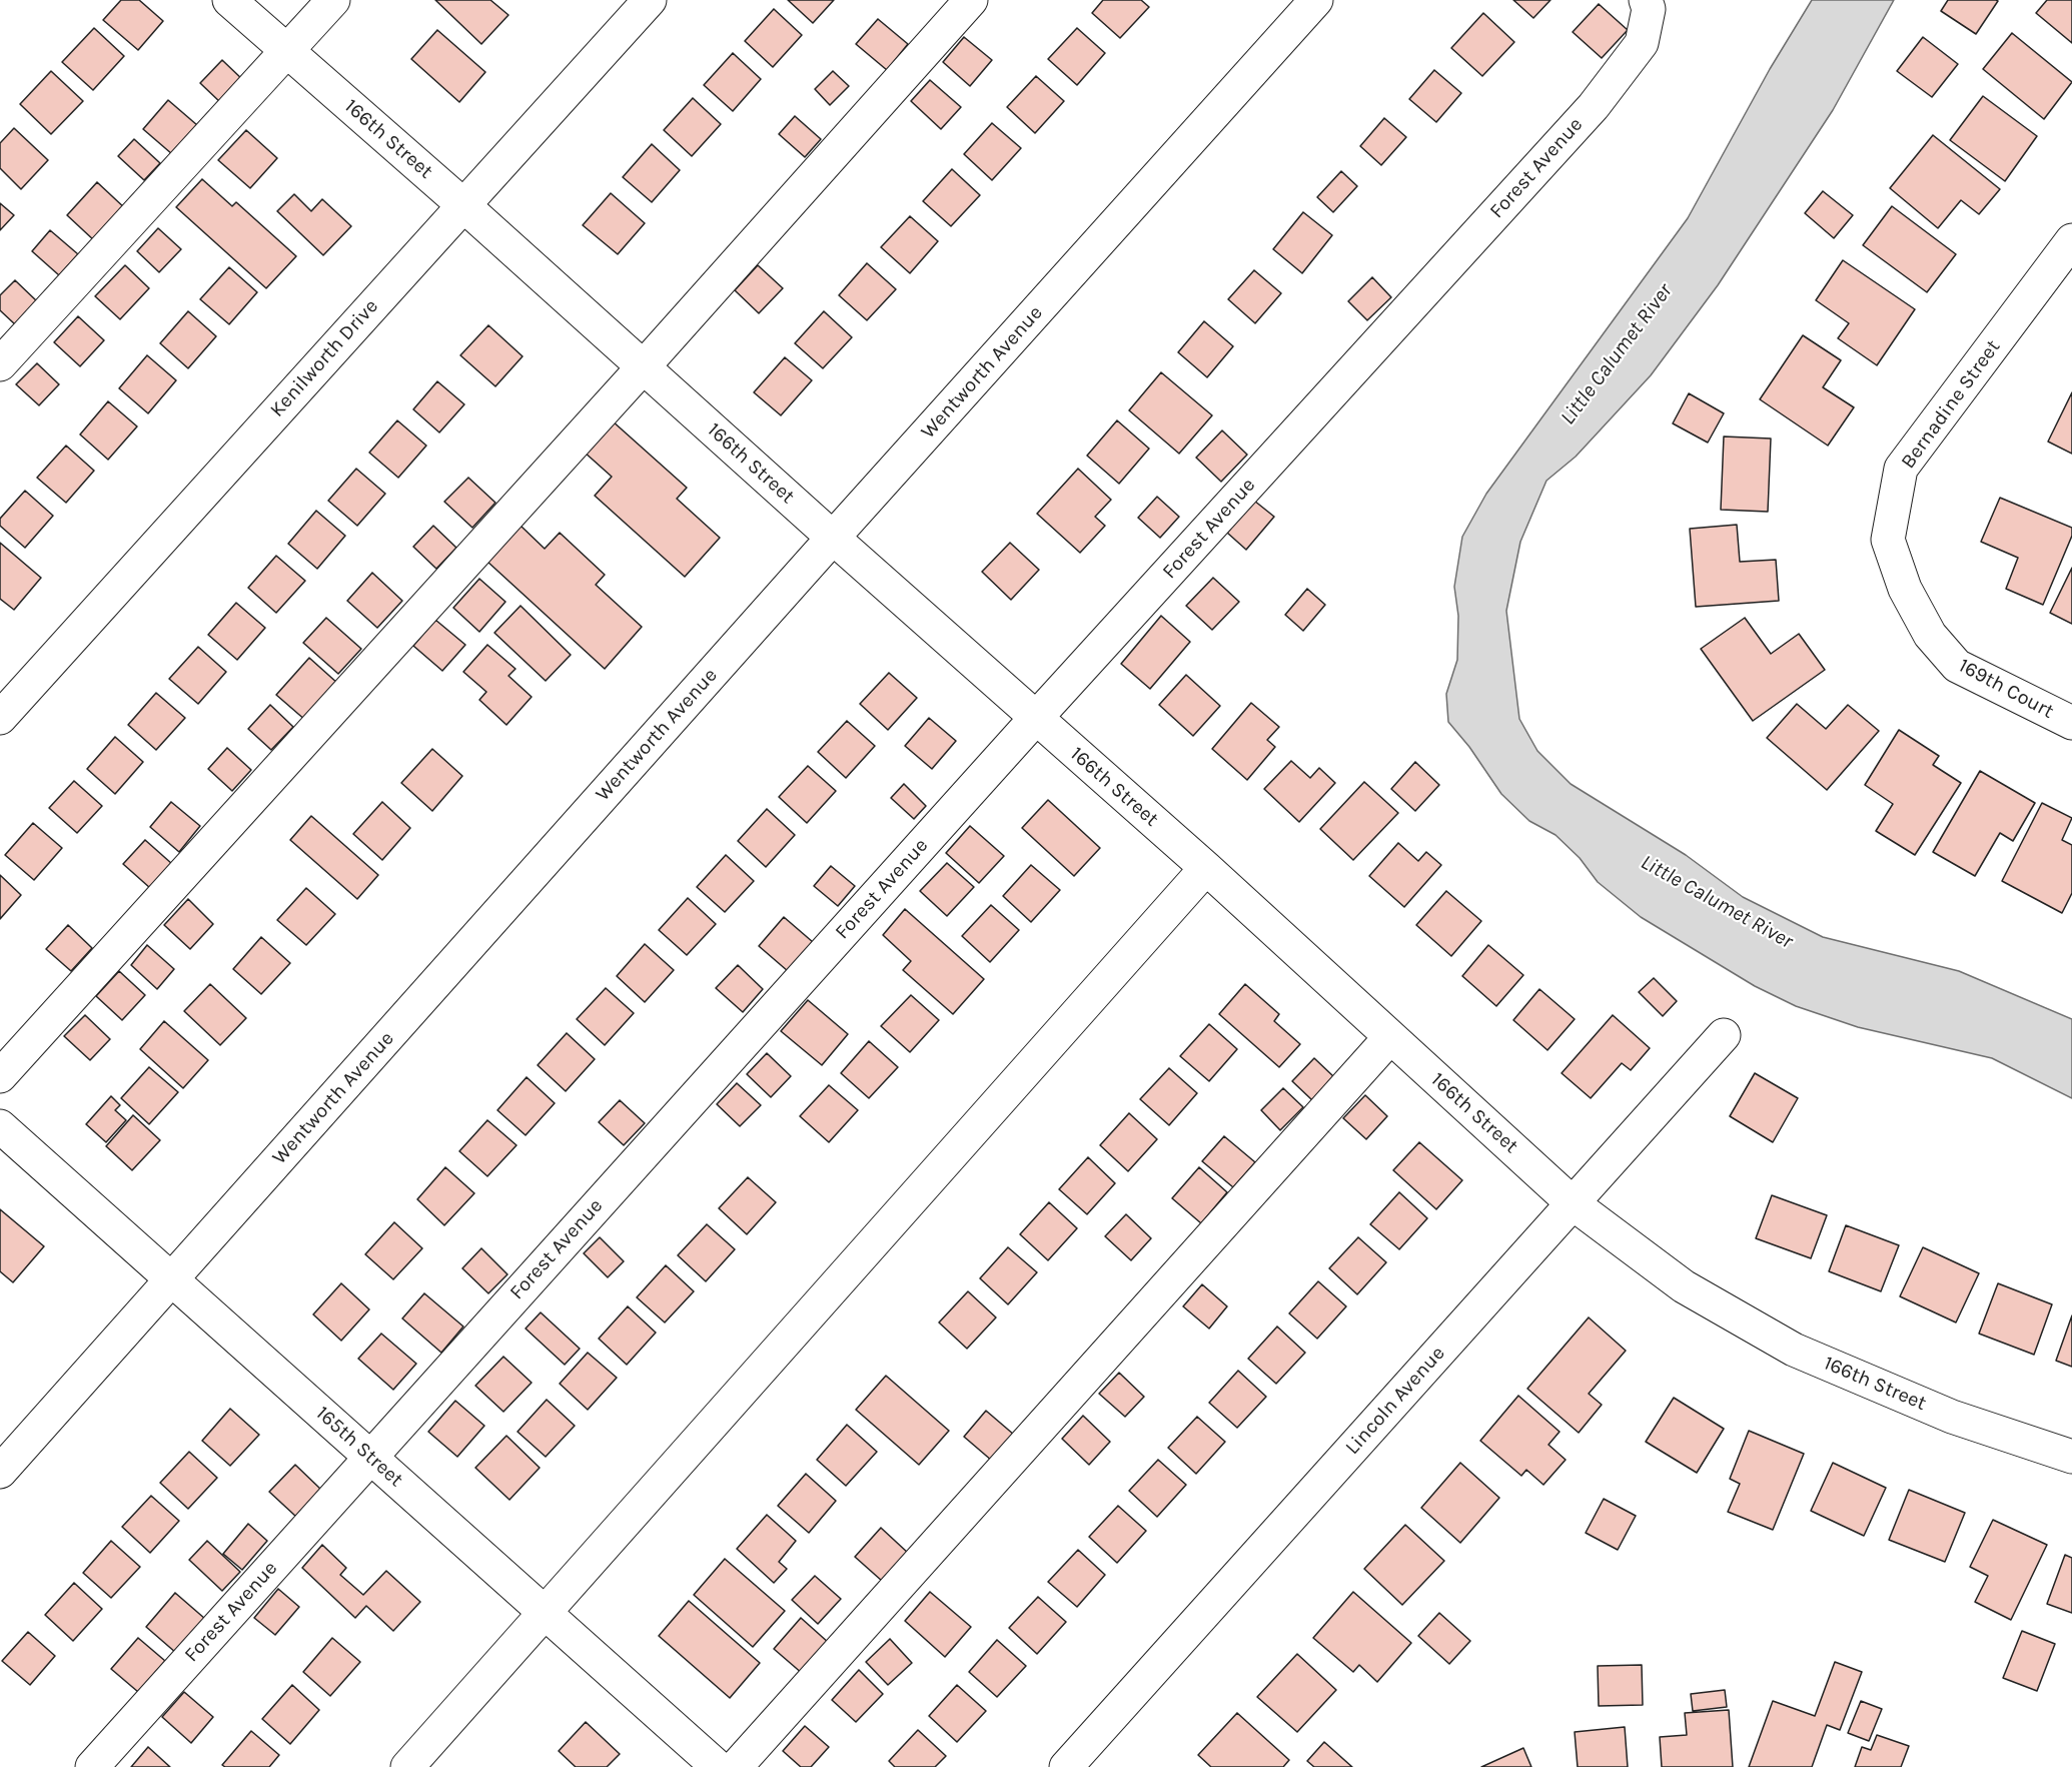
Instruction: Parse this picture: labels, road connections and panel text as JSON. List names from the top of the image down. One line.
{"streets":{"street":["166th Street","Forest Avenue","Kenilworth Drive","Wentworth Avenue","Bernadine Street","169th Court","Lincoln Avenue","165th Street"]},"crossings":[["166th Street","Forest Avenue"],["166th Street","Kenilworth Drive"],["166th Street","Wentworth Avenue"],["166th Street","Lincoln Avenue"],["Forest Avenue","165th Street"],["Wentworth Avenue","165th Street"],["Bernadine Street","169th Court"]],"water":["Little Calumet River"]}
